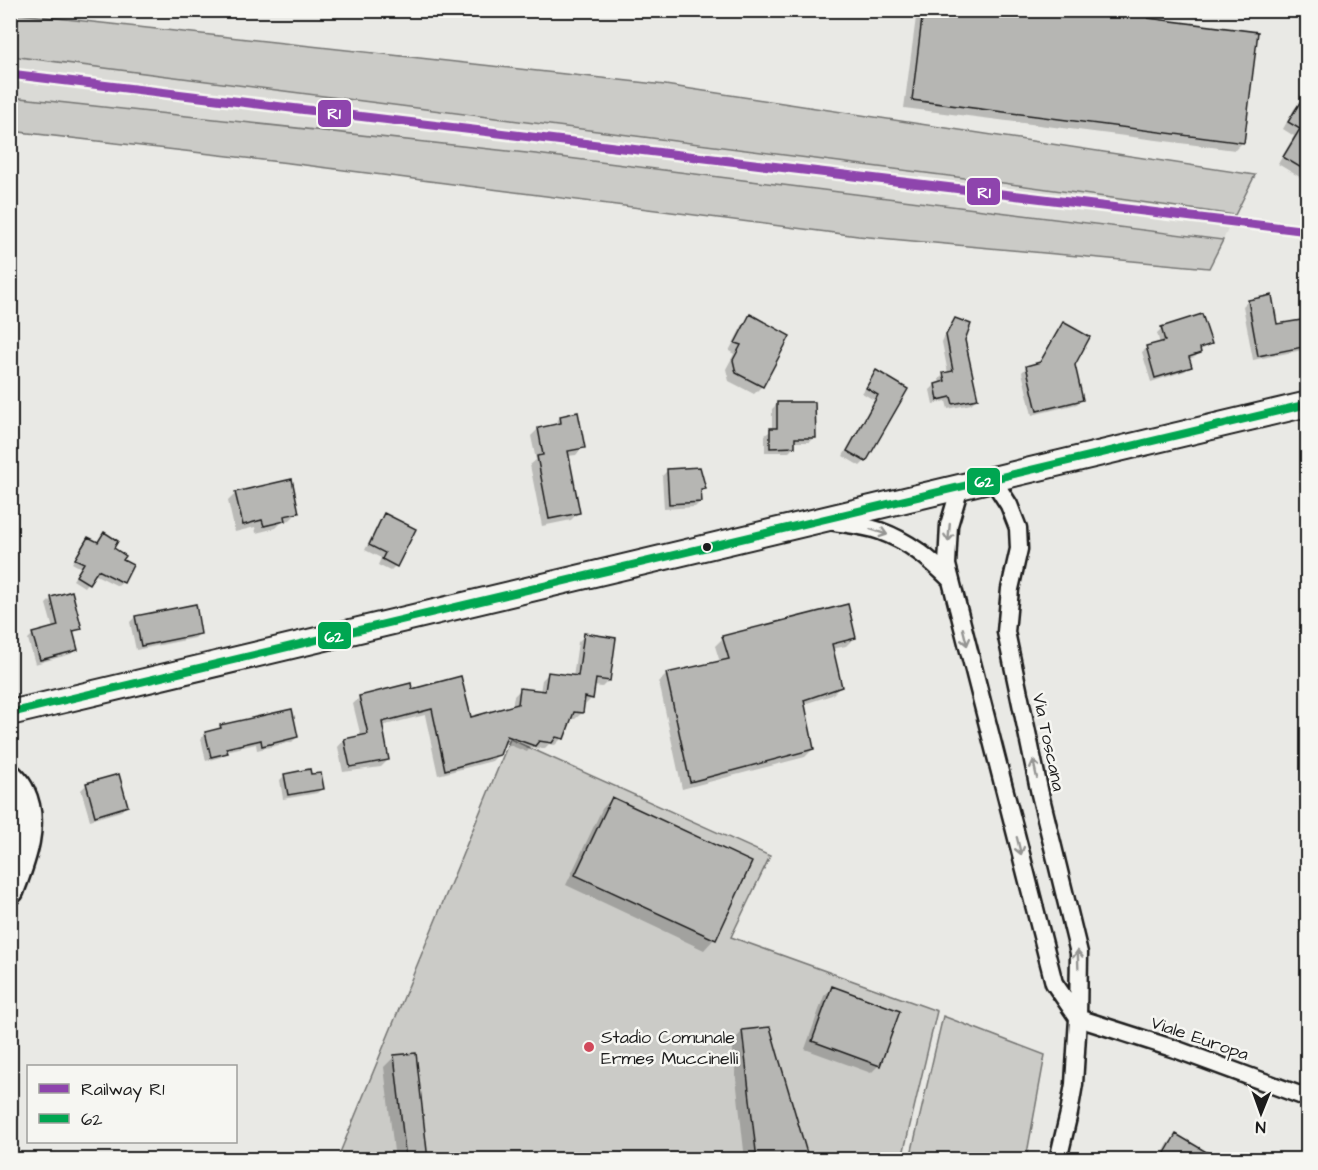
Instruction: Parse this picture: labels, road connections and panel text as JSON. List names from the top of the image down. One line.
{"streets":{"street":["Via Toscana","Viale Europa"]},"crossings":[["Via Toscana","Viale Europa"]],"places":["Stadio Comunale Ermes Muccinelli"],"lines":["rail line R1","transit line 62"],"legend":["Railway R1","62"],"north":"bottom"}
